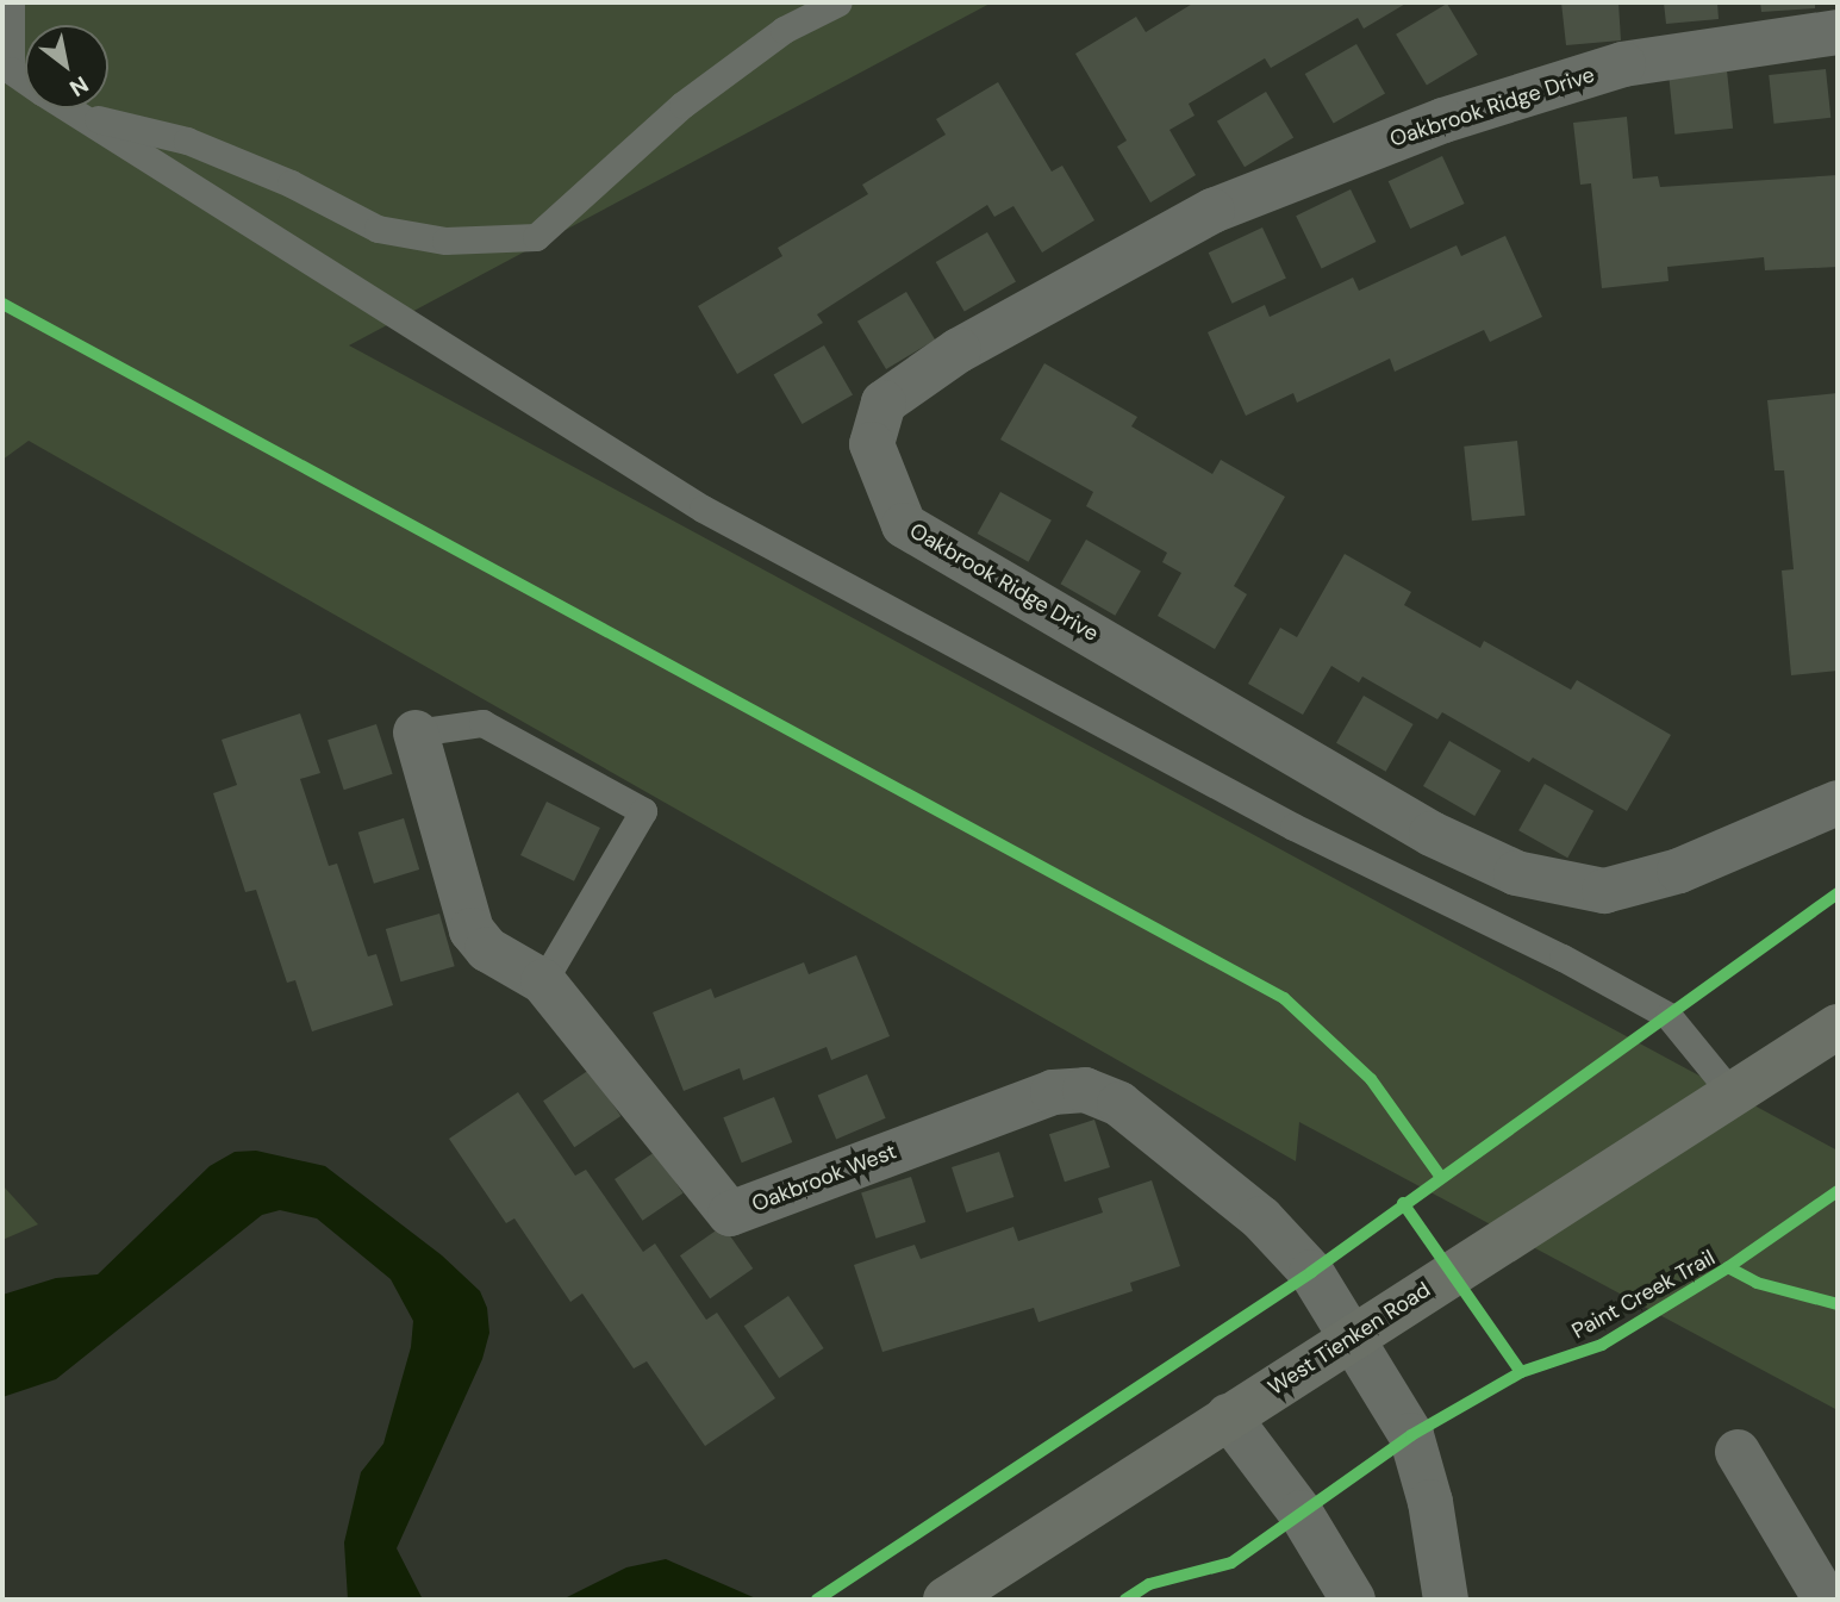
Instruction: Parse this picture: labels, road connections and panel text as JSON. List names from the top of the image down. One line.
{"streets":{"main road":["West Tienken Road"],"street":["Oakbrook Ridge Drive","Oakbrook West"],"cycle path":["Paint Creek Trail"]},"crossings":[["Oakbrook West","West Tienken Road"]],"north":"bottom right"}
